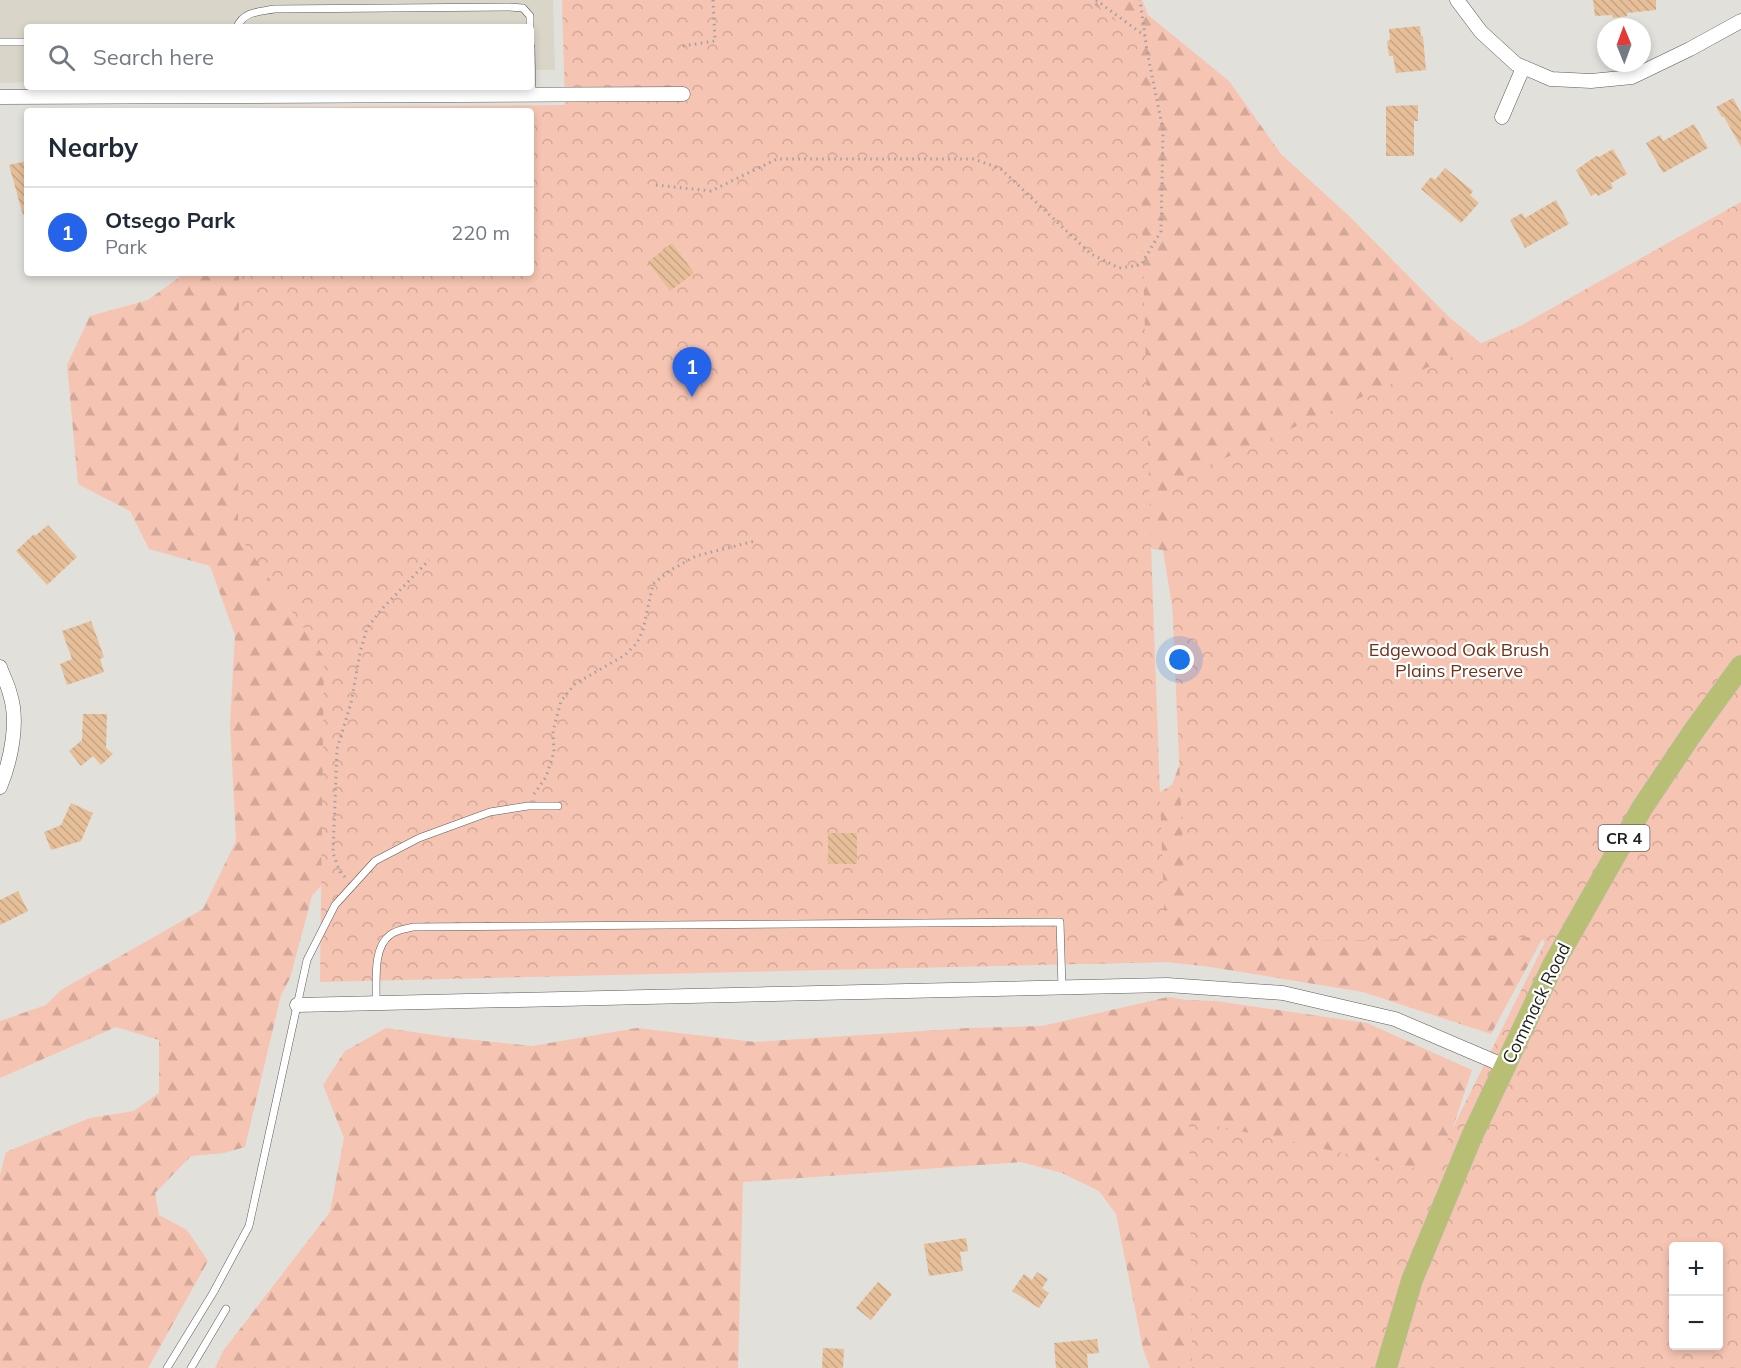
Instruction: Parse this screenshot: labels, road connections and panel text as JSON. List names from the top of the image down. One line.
{"streets":{"main road":["CR 4","Commack Road"]},"parks":["Edgewood Oak Brush Plains Preserve"],"north":"top","page":{"search":"Search here","heading":"Nearby","list":[{"mark":"1","name":"Otsego Park","note":"Park","value":"220 m"}],"pins":"1","map_buttons":["+","−"]}}
